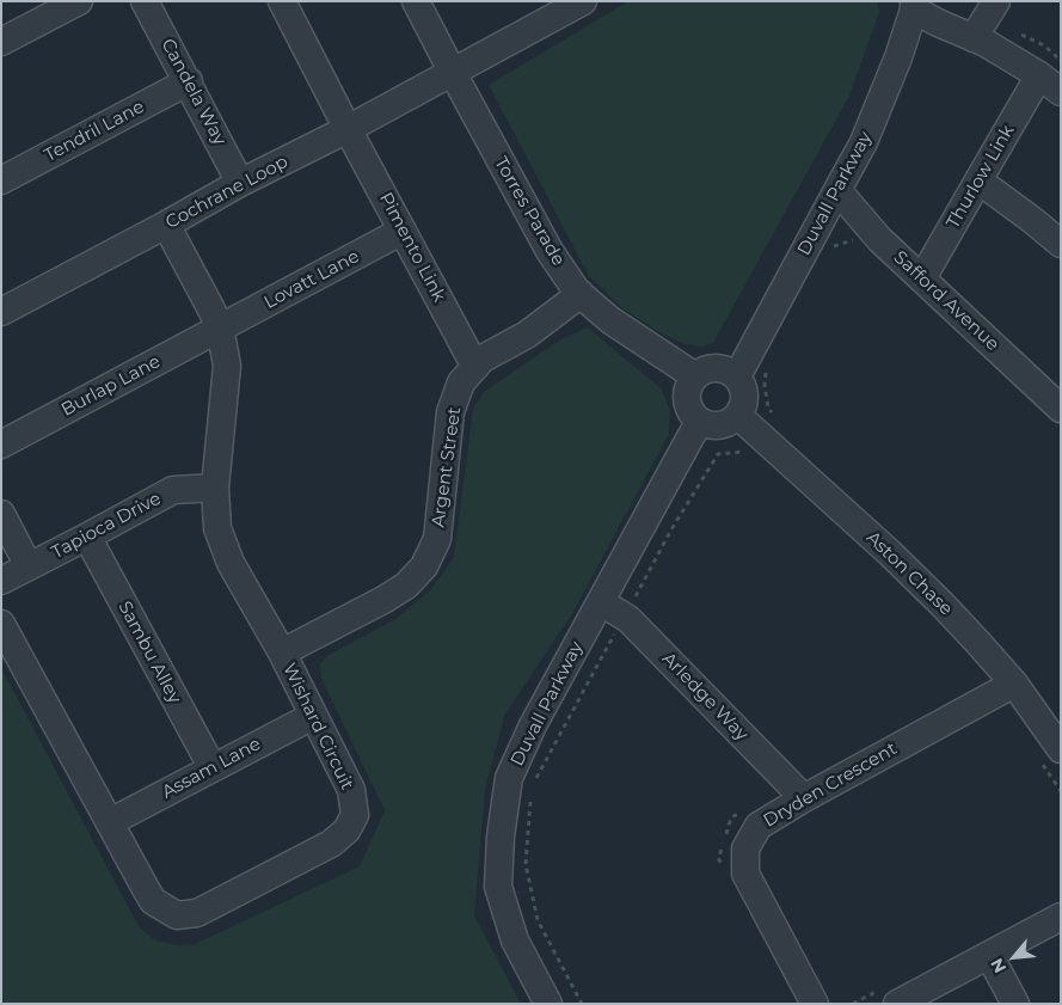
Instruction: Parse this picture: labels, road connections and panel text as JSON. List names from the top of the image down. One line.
{"streets":{"street":["Candela Way","Tendril Lane","Thurlow Link","Cochrane Loop","Duvall Parkway","Torres Parade","Pimento Link","Lovatt Lane","Safford Avenue","Burlap Lane","Argent Street","Tapioca Drive","Aston Chase","Sambu Alley","Arledge Way","Wishard Circuit","Assam Lane","Dryden Crescent"]},"crossings":[["Candela Way","Tendril Lane"],["Candela Way","Cochrane Loop"],["Thurlow Link","Safford Avenue"],["Cochrane Loop","Torres Parade"],["Cochrane Loop","Pimento Link"],["Cochrane Loop","Wishard Circuit"],["Duvall Parkway","Torres Parade"],["Duvall Parkway","Safford Avenue"],["Duvall Parkway","Aston Chase"],["Duvall Parkway","Arledge Way"],["Torres Parade","Argent Street"],["Torres Parade","Aston Chase"],["Pimento Link","Lovatt Lane"],["Pimento Link","Argent Street"],["Lovatt Lane","Burlap Lane"],["Lovatt Lane","Wishard Circuit"],["Burlap Lane","Wishard Circuit"],["Argent Street","Wishard Circuit"],["Tapioca Drive","Sambu Alley"],["Tapioca Drive","Wishard Circuit"],["Aston Chase","Dryden Crescent"],["Sambu Alley","Assam Lane"],["Arledge Way","Dryden Crescent"],["Wishard Circuit","Assam Lane"]],"north":"bottom left"}
